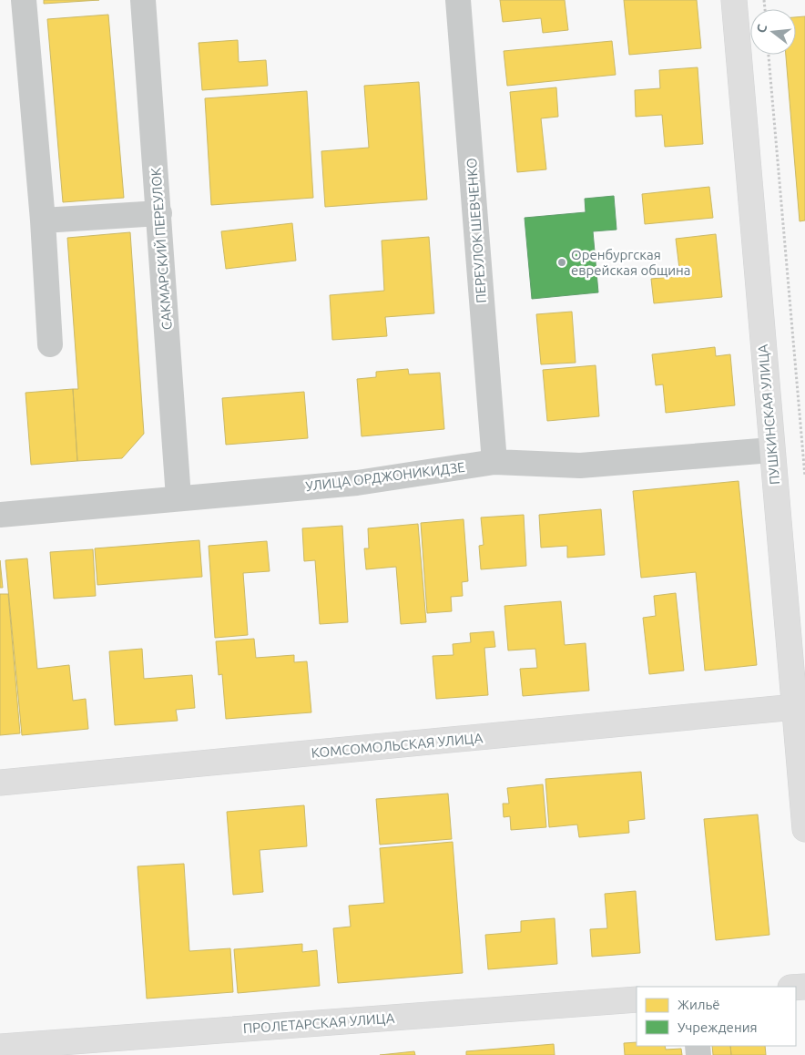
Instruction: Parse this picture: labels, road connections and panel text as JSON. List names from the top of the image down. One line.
{"streets":{"main road":["ПУШКИНСКАЯ УЛИЦА","КОМСОМОЛЬСКАЯ УЛИЦА","ПРОЛЕТАРСКАЯ УЛИЦА"],"street":["ПЕРЕУЛОК ШЕВЧЕНКО","САКМАРСКИЙ ПЕРЕУЛОК","УЛИЦА ОРДЖОНИКИДЗЕ"]},"crossings":[["ПЕРЕУЛОК ШЕВЧЕНКО","УЛИЦА ОРДЖОНИКИДЗЕ"],["САКМАРСКИЙ ПЕРЕУЛОК","УЛИЦА ОРДЖОНИКИДЗЕ"],["ПУШКИНСКАЯ УЛИЦА","УЛИЦА ОРДЖОНИКИДЗЕ"],["ПУШКИНСКАЯ УЛИЦА","КОМСОМОЛЬСКАЯ УЛИЦА"]],"places":["Оренбургская еврейская община"],"legend":["Жильё","Учреждения"],"north":"left"}
